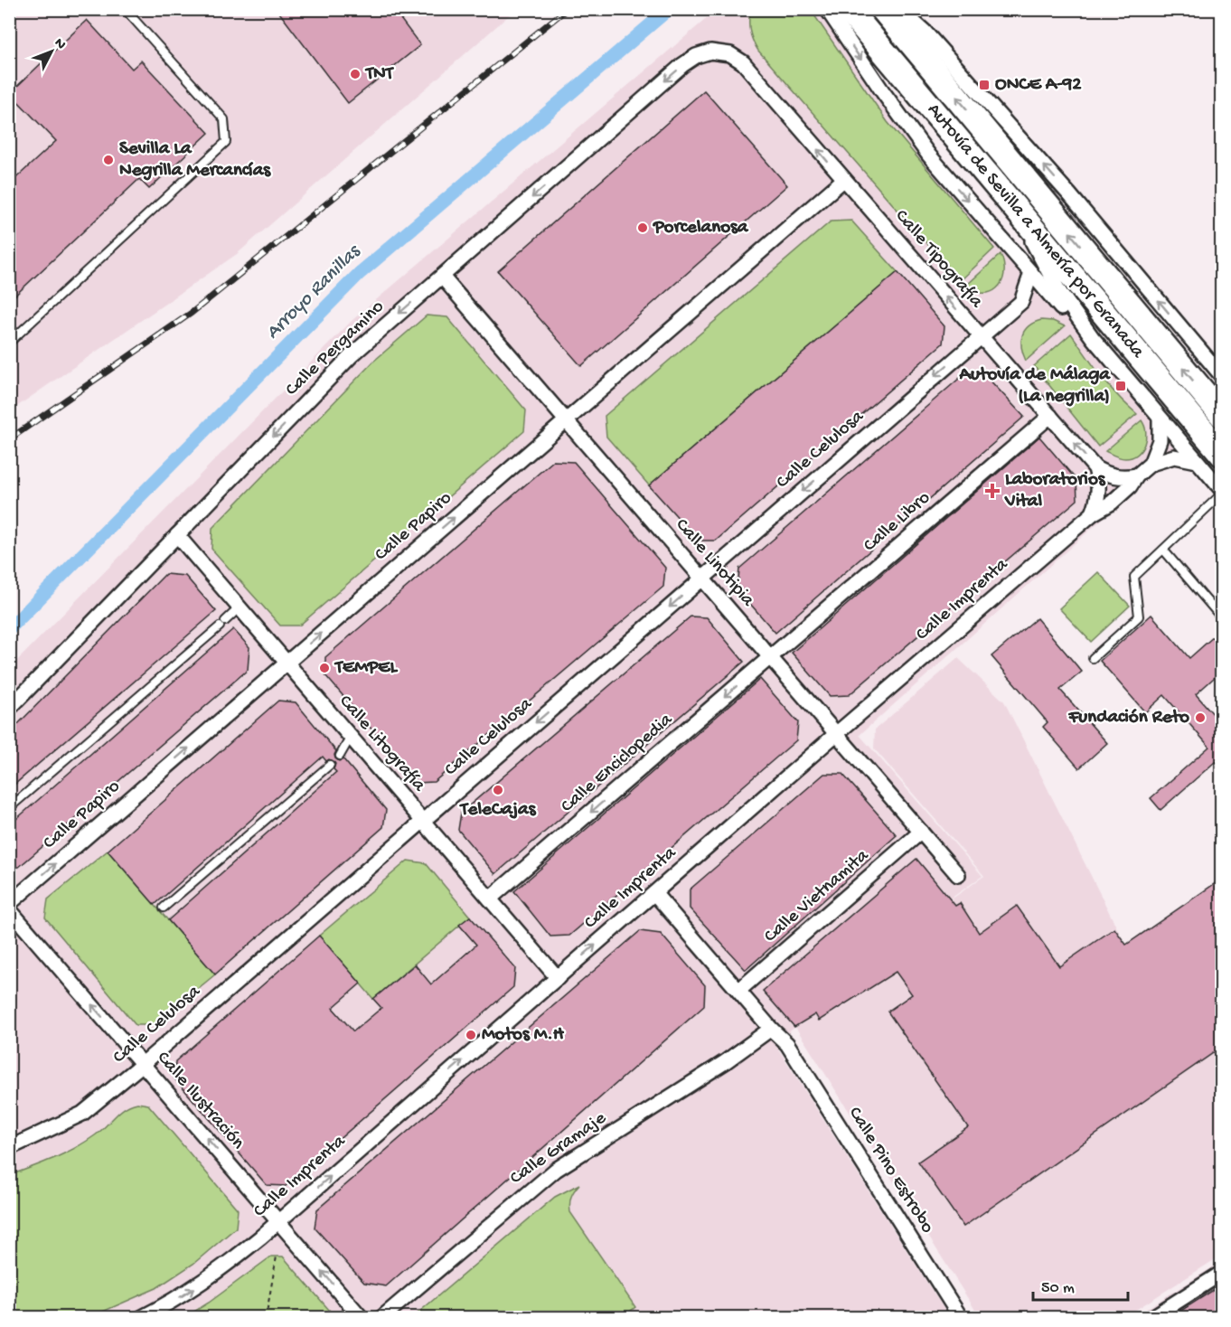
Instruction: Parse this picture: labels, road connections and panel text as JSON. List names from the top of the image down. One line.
{"streets":{"highway":["Autovía de Sevilla a Almería por Granada"],"street":["Calle Tipografía","Calle Pergamino","Calle Celulosa","Calle Libro","Calle Papiro","Calle Linotipia","Calle Imprenta","Calle Litografía","Calle Enciclopedia","Calle Vietnamita","Calle Ilustración","Calle Gramaje","Calle Pino Estrobo"]},"crossings":[["Calle Tipografía","Calle Pergamino"],["Calle Tipografía","Calle Celulosa"],["Calle Tipografía","Calle Libro"],["Calle Tipografía","Calle Papiro"],["Calle Pergamino","Calle Linotipia"],["Calle Pergamino","Calle Litografía"],["Calle Celulosa","Calle Linotipia"],["Calle Celulosa","Calle Litografía"],["Calle Celulosa","Calle Ilustración"],["Calle Libro","Calle Linotipia"],["Calle Libro","Calle Enciclopedia"],["Calle Papiro","Calle Linotipia"],["Calle Papiro","Calle Litografía"],["Calle Linotipia","Calle Imprenta"],["Calle Linotipia","Calle Enciclopedia"],["Calle Linotipia","Calle Vietnamita"],["Calle Imprenta","Calle Litografía"],["Calle Imprenta","Calle Ilustración"],["Calle Imprenta","Calle Pino Estrobo"],["Calle Litografía","Calle Enciclopedia"],["Calle Vietnamita","Calle Pino Estrobo"],["Calle Gramaje","Calle Pino Estrobo"]],"one_way":["Calle Pergamino","Calle Celulosa","Calle Papiro","Calle Imprenta","Calle Enciclopedia","Calle Ilustración"],"water":["Arroyo Ranillas"],"places":{"other":["TNT","Sevilla La Negrilla Mercancías","Porcelanosa","TEMPEL","Fundación Reto","TeleCajas","Motos M.H"],"transit":["ONCE A-92","Autovía de Málaga (La negrilla)"],"health":["Laboratorios Vital"]},"scale_bar":"50 m","north":"top right"}
